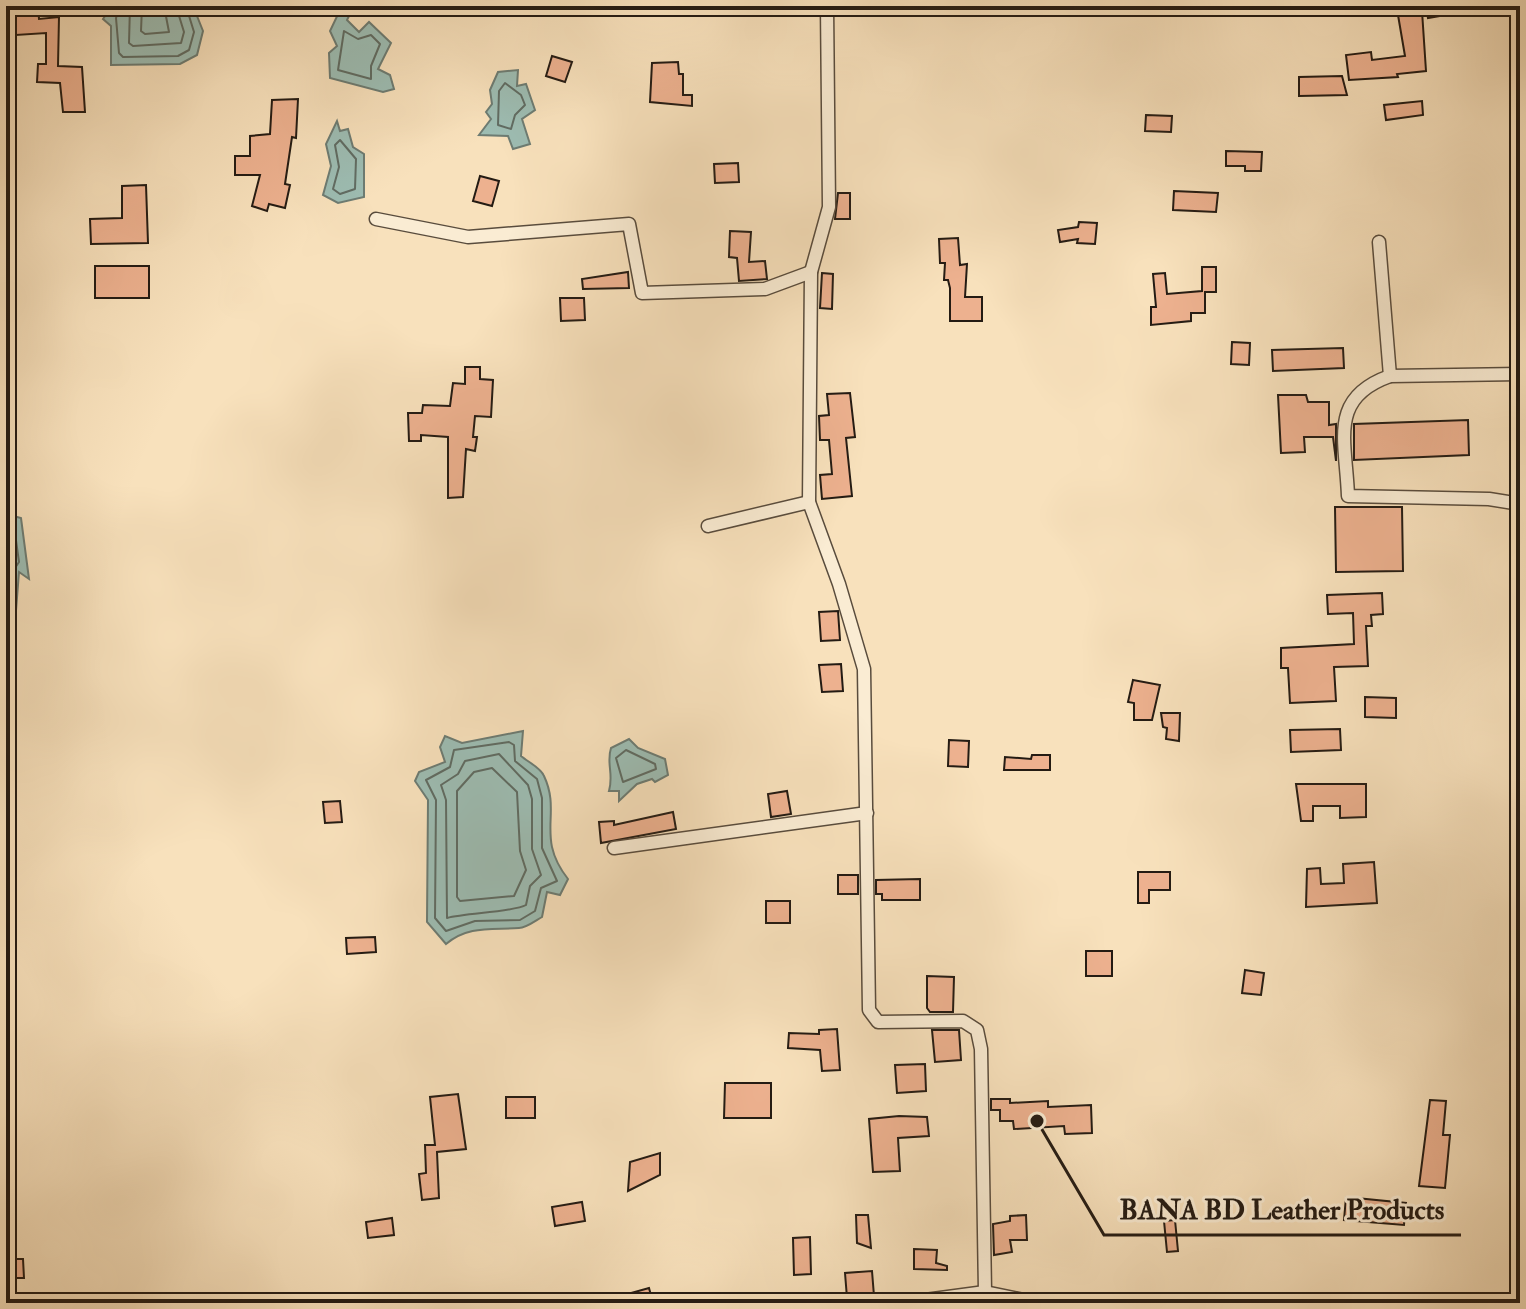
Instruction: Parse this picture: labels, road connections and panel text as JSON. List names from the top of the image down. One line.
{"places":["BANA BD Leather Products"]}
